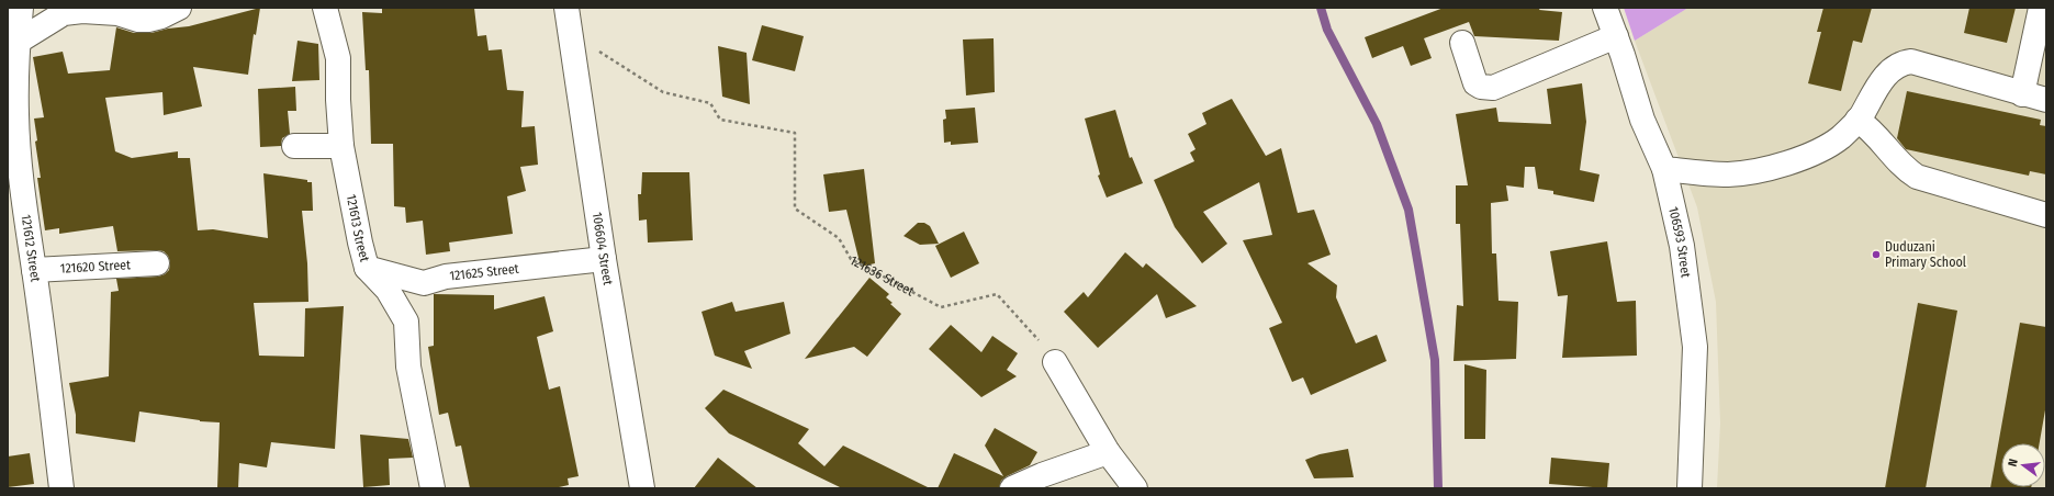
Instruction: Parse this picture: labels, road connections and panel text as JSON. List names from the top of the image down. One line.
{"streets":{"street":["121613 Street","106593 Street","121612 Street","106604 Street","121620 Street","121625 Street"],"path":["121636 Street"]},"crossings":[["121612 Street","121620 Street"],["106604 Street","121625 Street"],["106604 Street","121636 Street"]],"places":["Duduzani Primary School"],"north":"left"}
